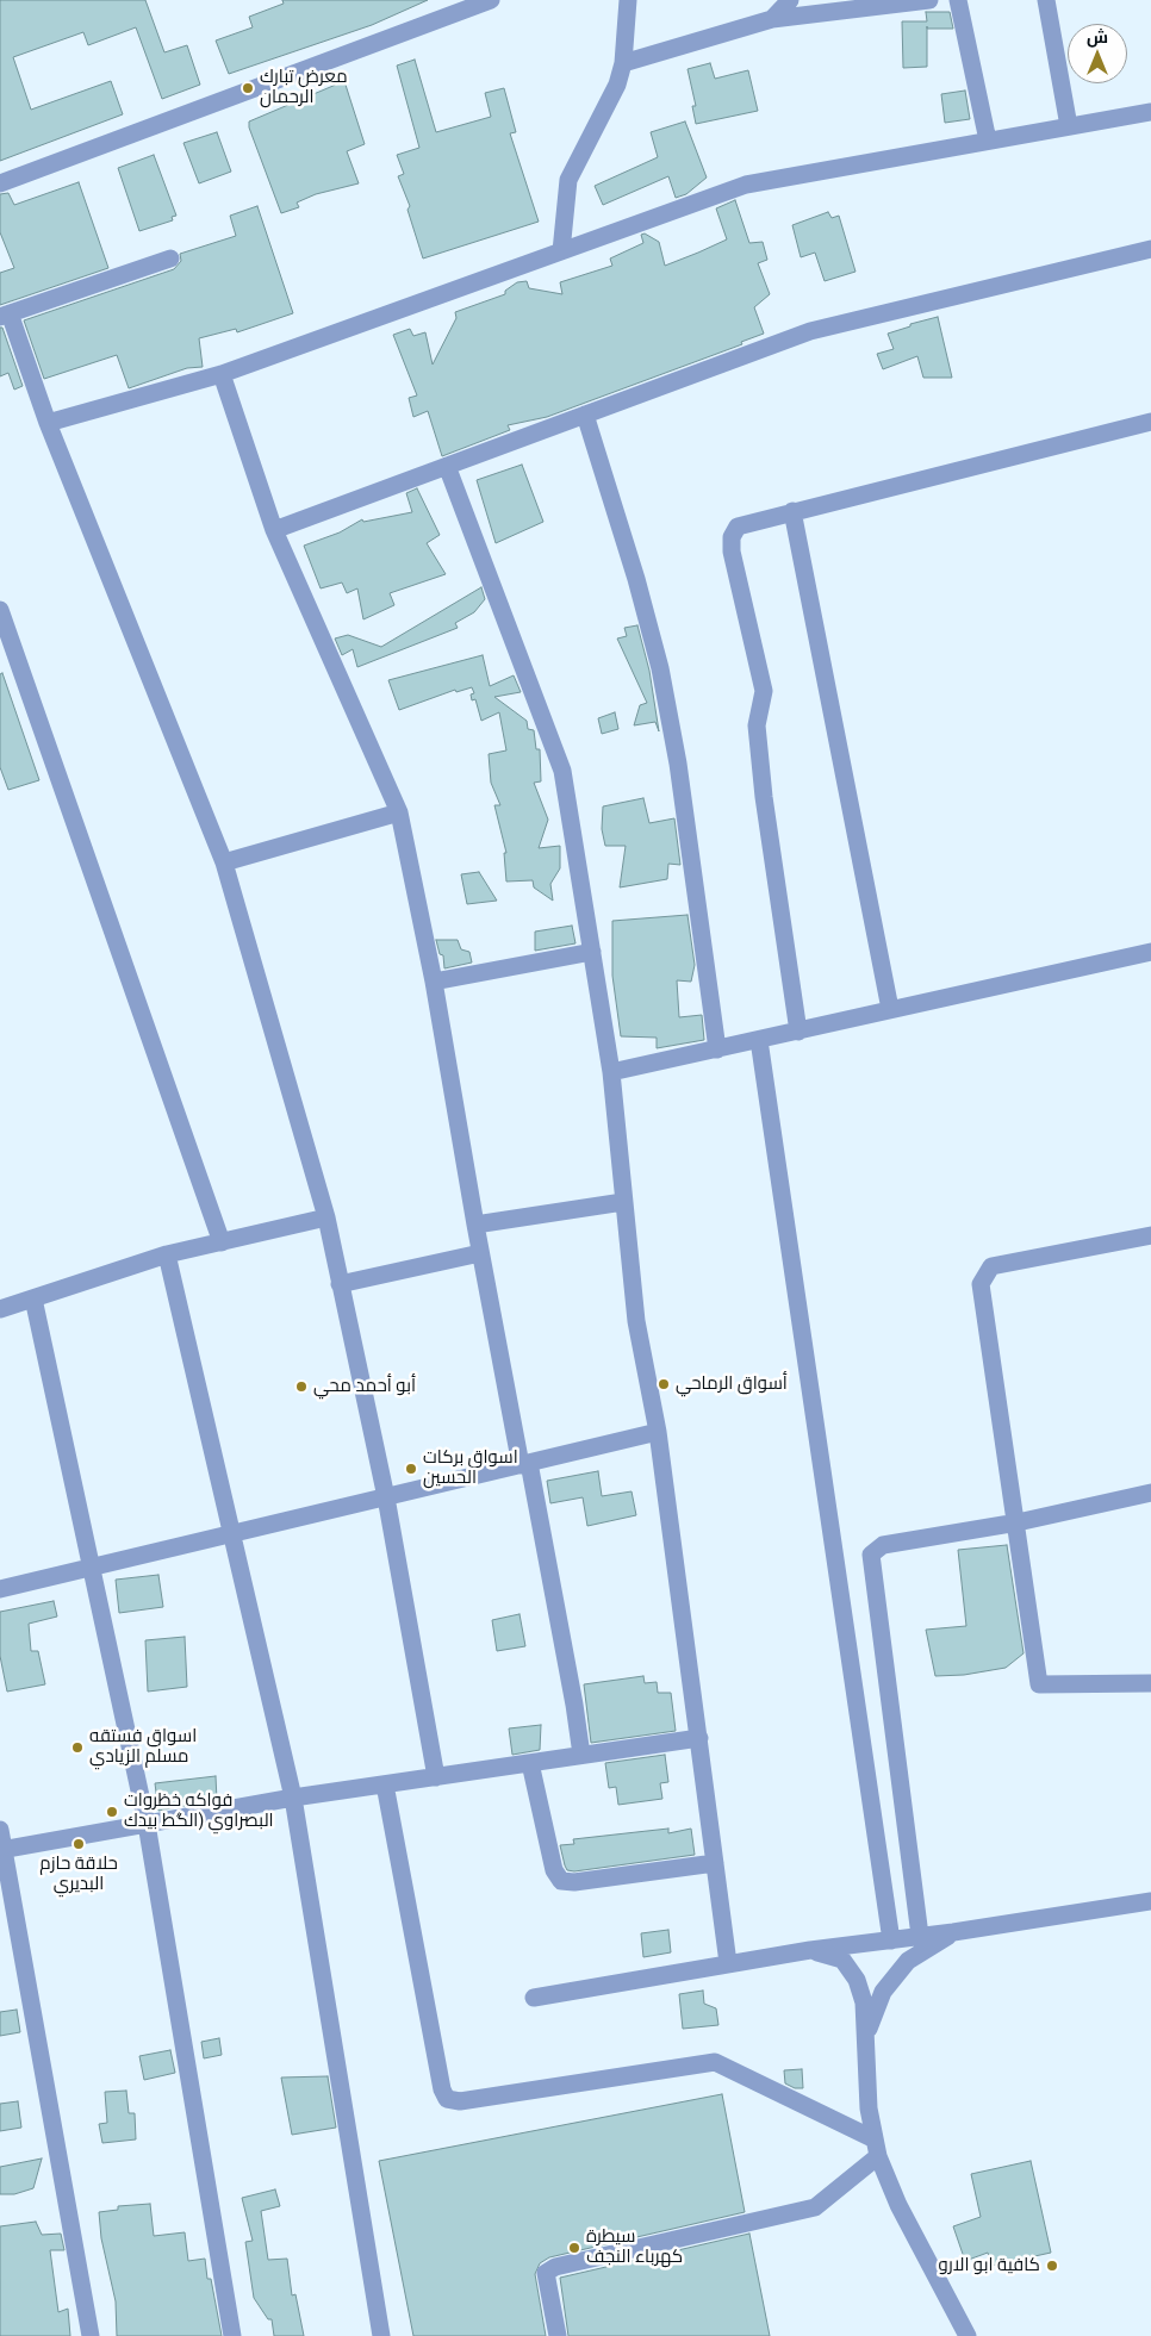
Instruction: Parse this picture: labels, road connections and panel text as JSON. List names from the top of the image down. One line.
{"places":["معرض تبارك الرحمان","أسواق الرماحي","أبو أحمد محي","اسواق بركات الحسين","اسواق فستقه مسلم الزيادي","فواكه خظروات البصراوي (الگط بيدك","حلاقة حازم البديري","سيطرة كهرباء النجف","كافية ابو الارو"],"north":"top"}
